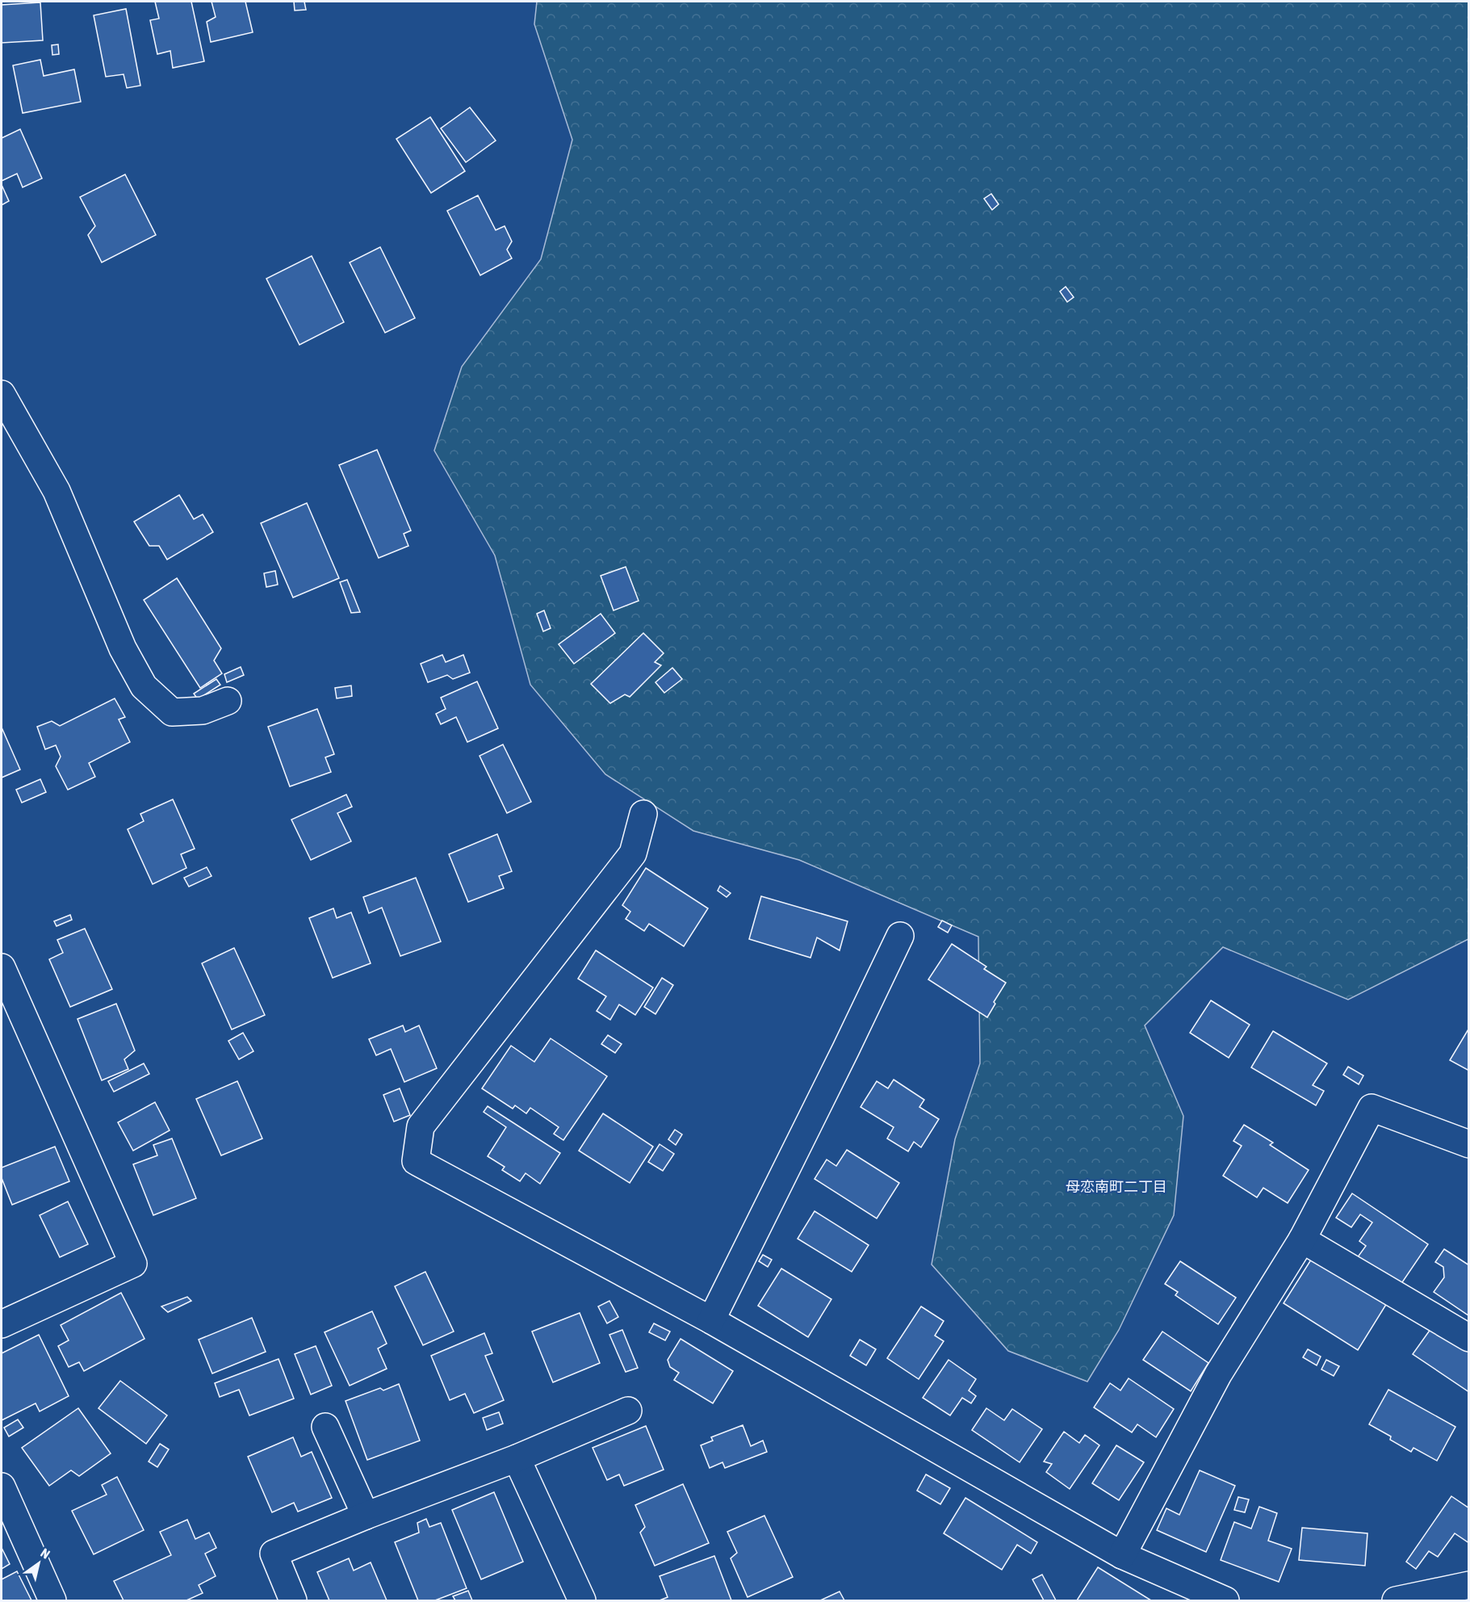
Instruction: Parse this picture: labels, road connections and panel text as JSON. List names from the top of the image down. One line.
{"districts":["母恋南町二丁目"],"north":"top right"}
